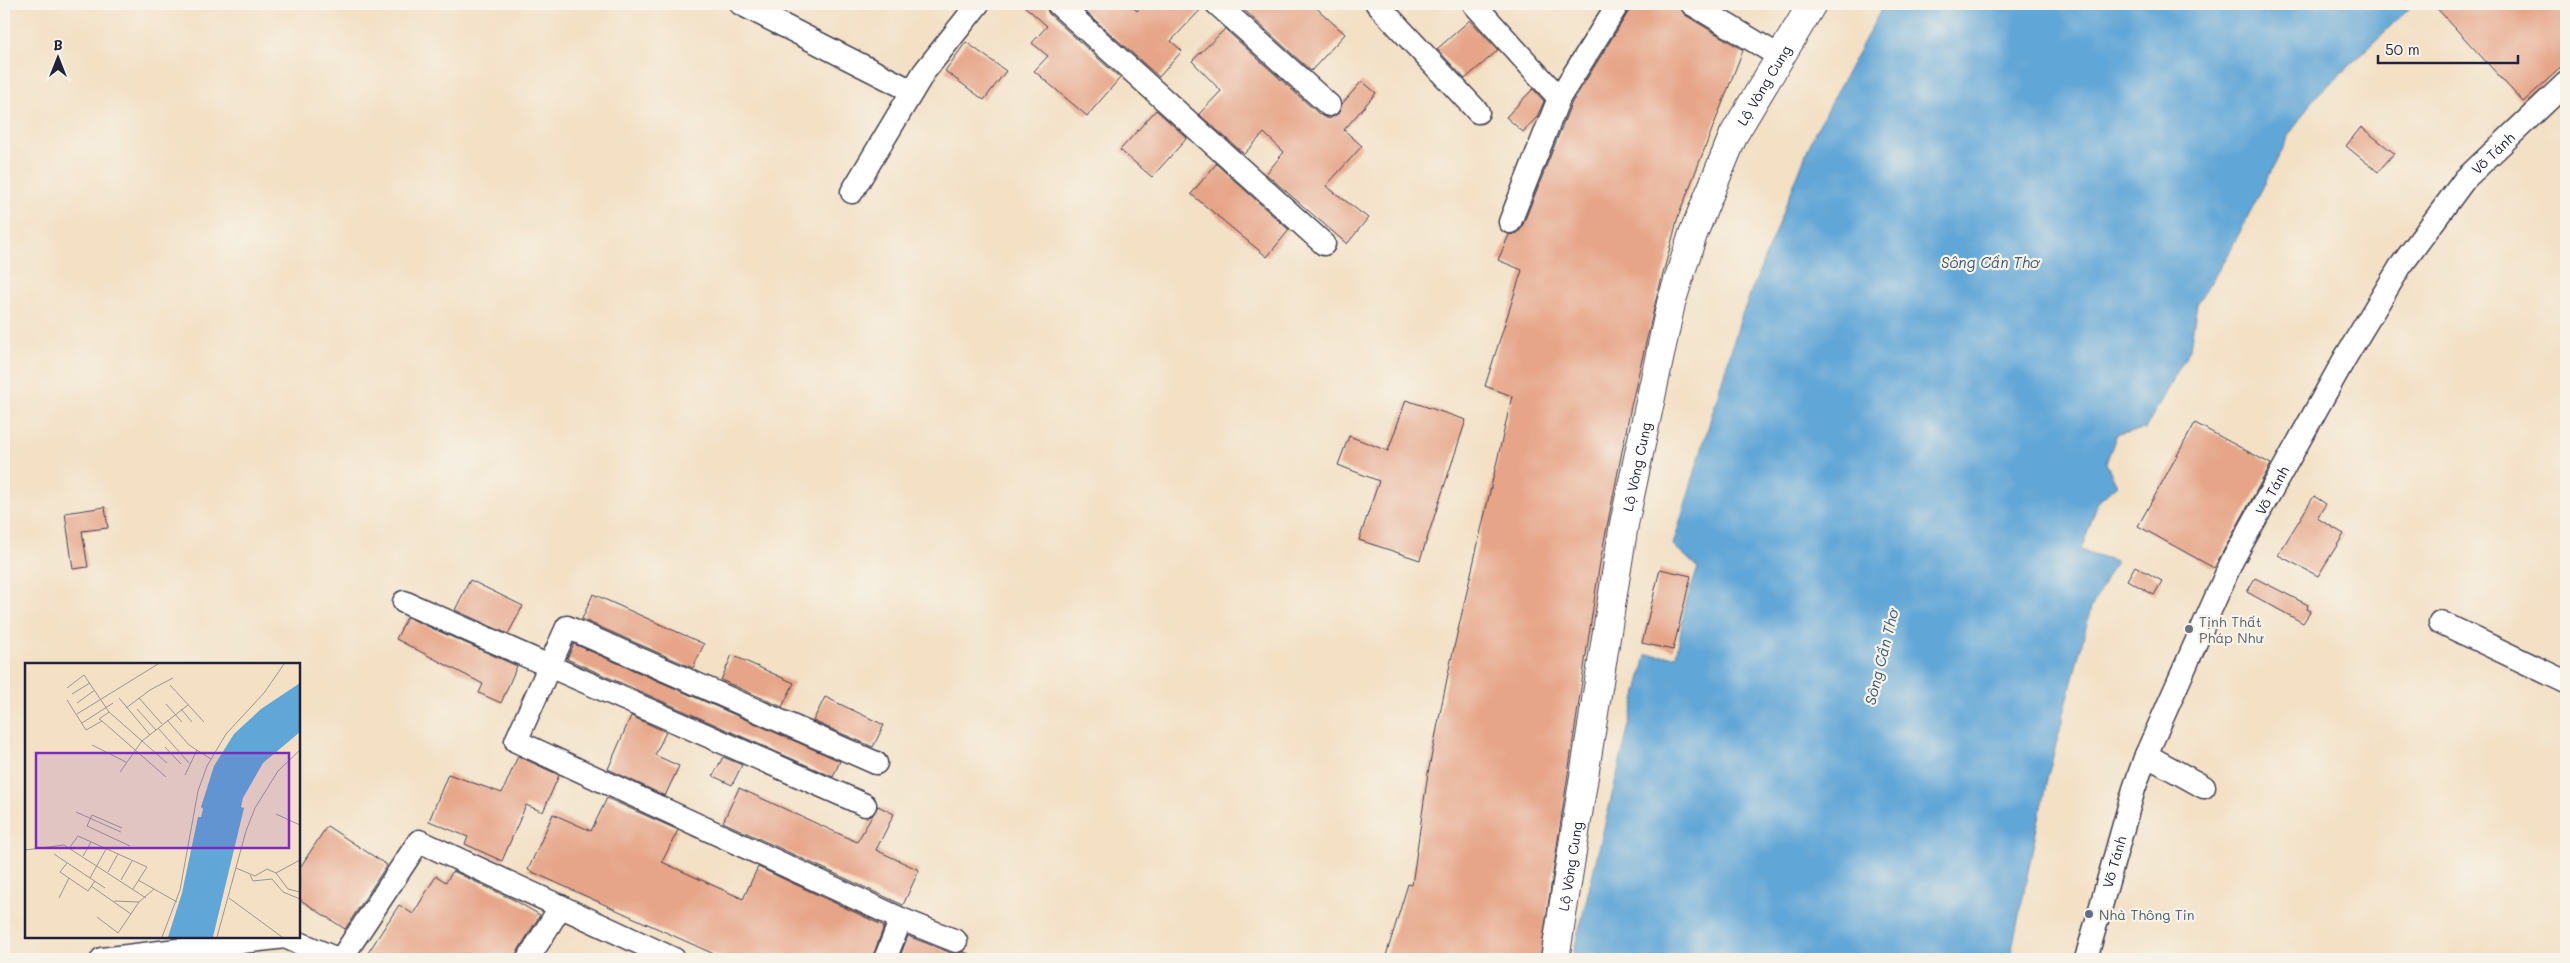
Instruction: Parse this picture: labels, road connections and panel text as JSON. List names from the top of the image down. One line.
{"streets":{"main road":["Lộ Vòng Cung"],"street":["Võ Tánh"]},"water":["Sông Cần Thơ"],"places":["Tịnh Thất Pháp Như","Nhà Thông Tin"],"scale_bar":"50 m","north":"top"}
